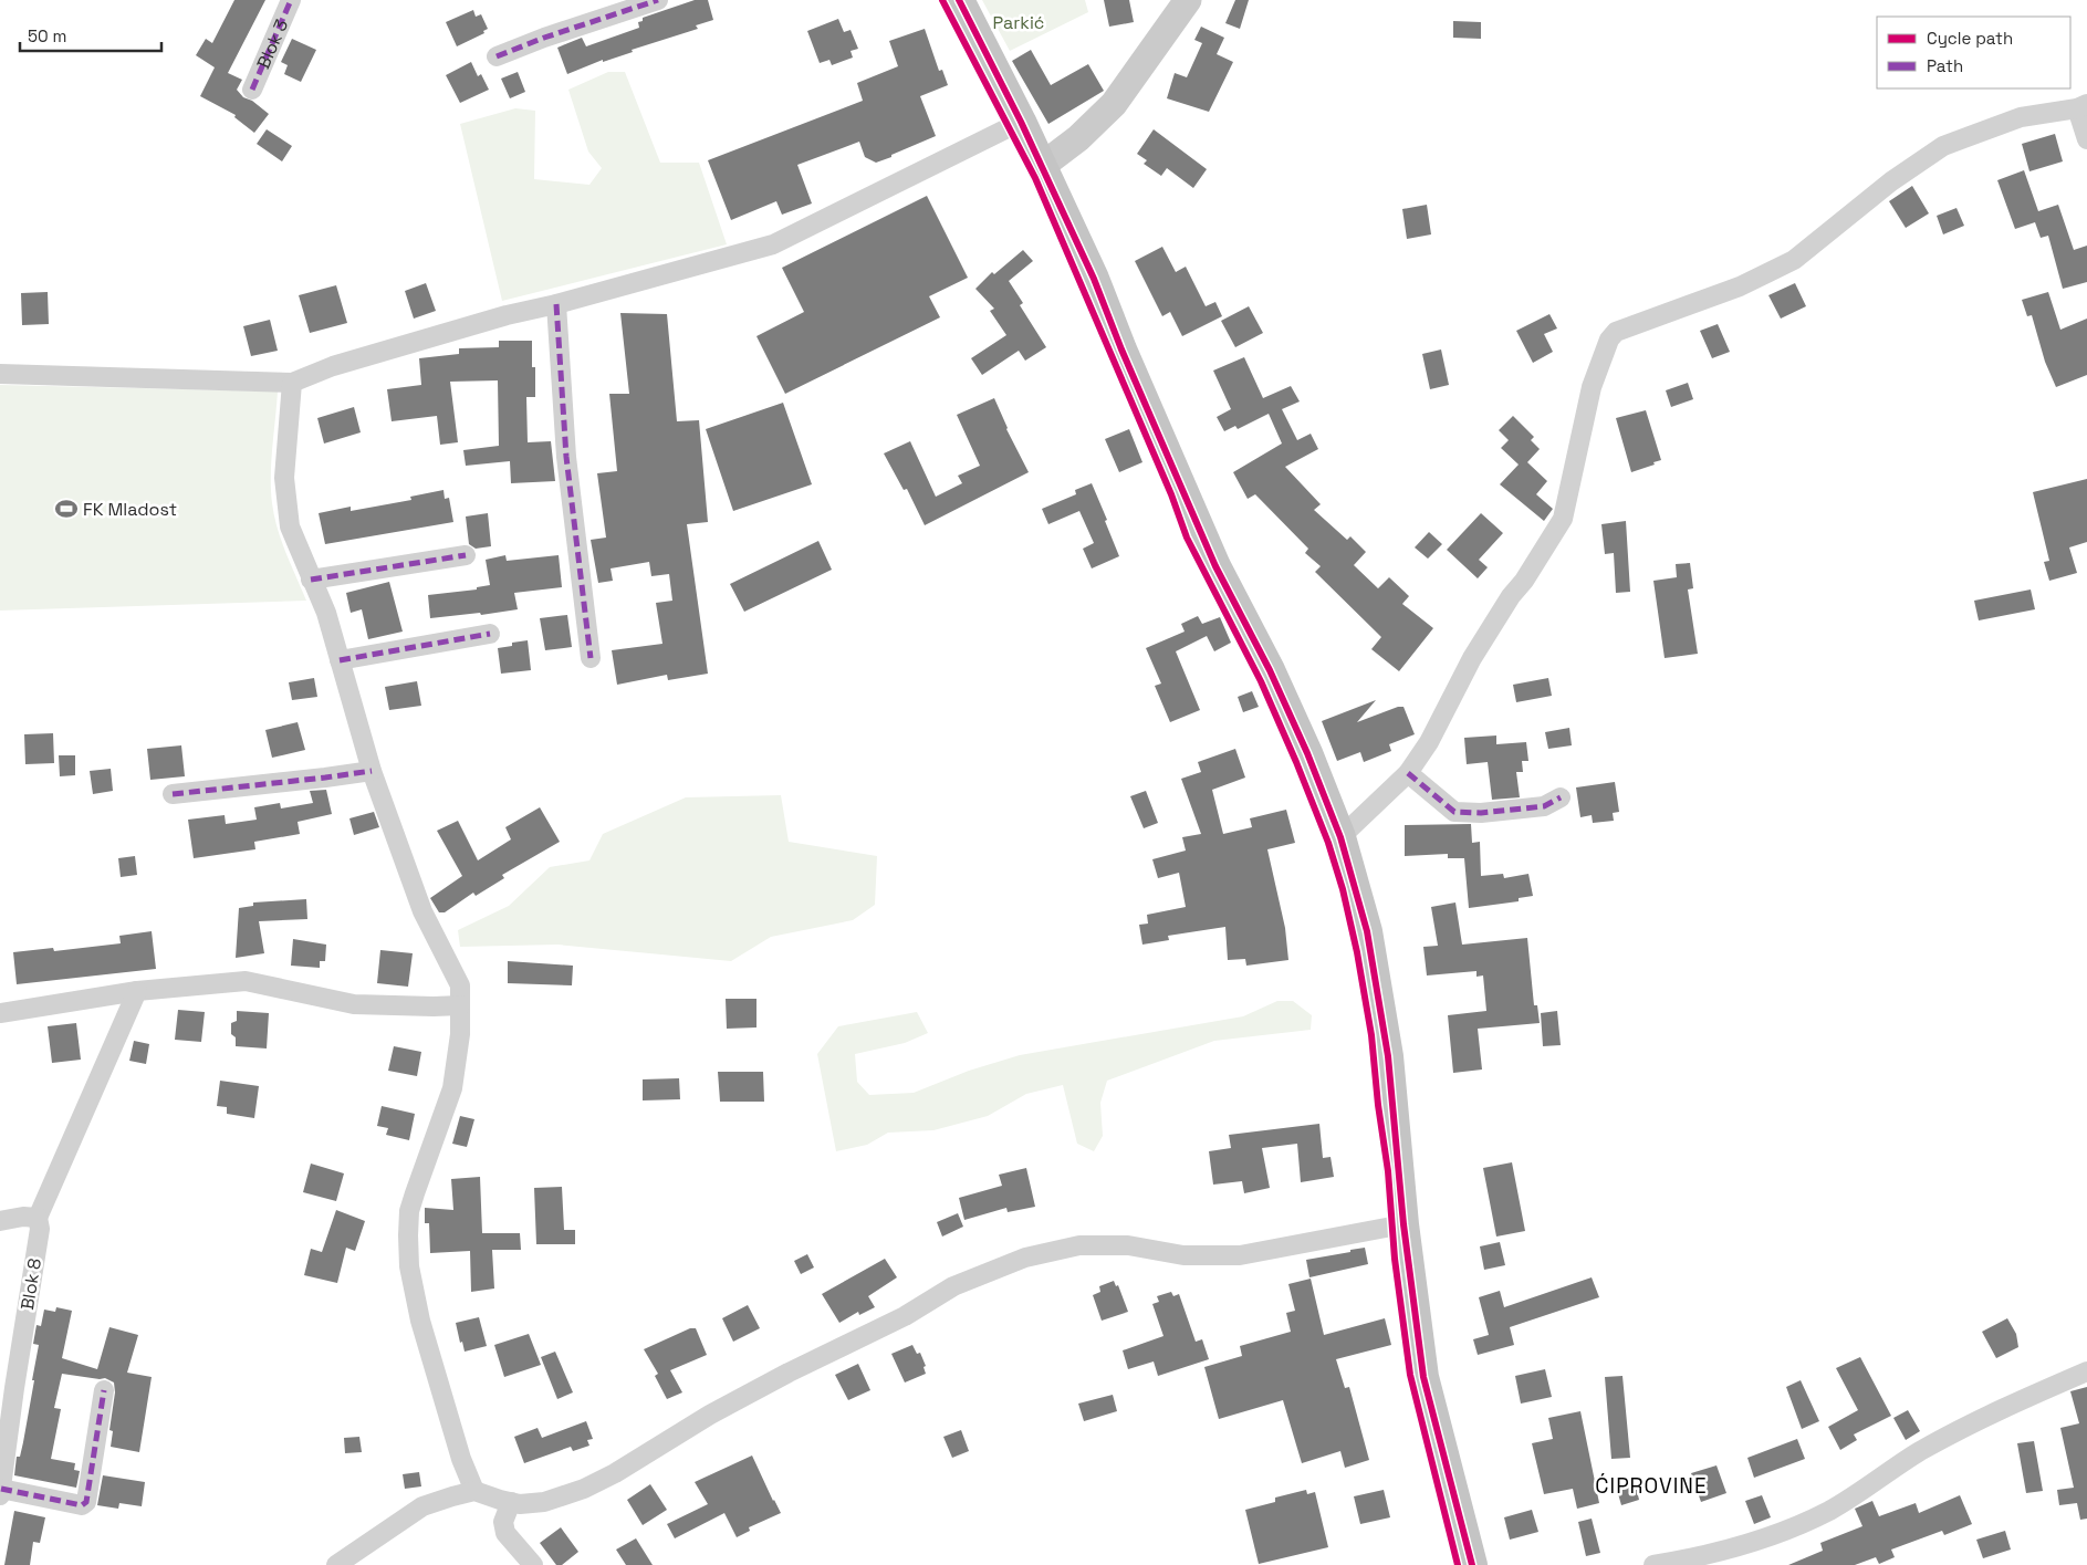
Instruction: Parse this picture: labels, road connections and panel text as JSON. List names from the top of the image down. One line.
{"streets":{"street":["Blok 3","Blok 8"]},"districts":["ĆIPROVINE"],"parks":["Parkić"],"places":{"sports":["FK Mladost"]},"legend":["Cycle path","Path"],"scale_bar":"50 m"}
